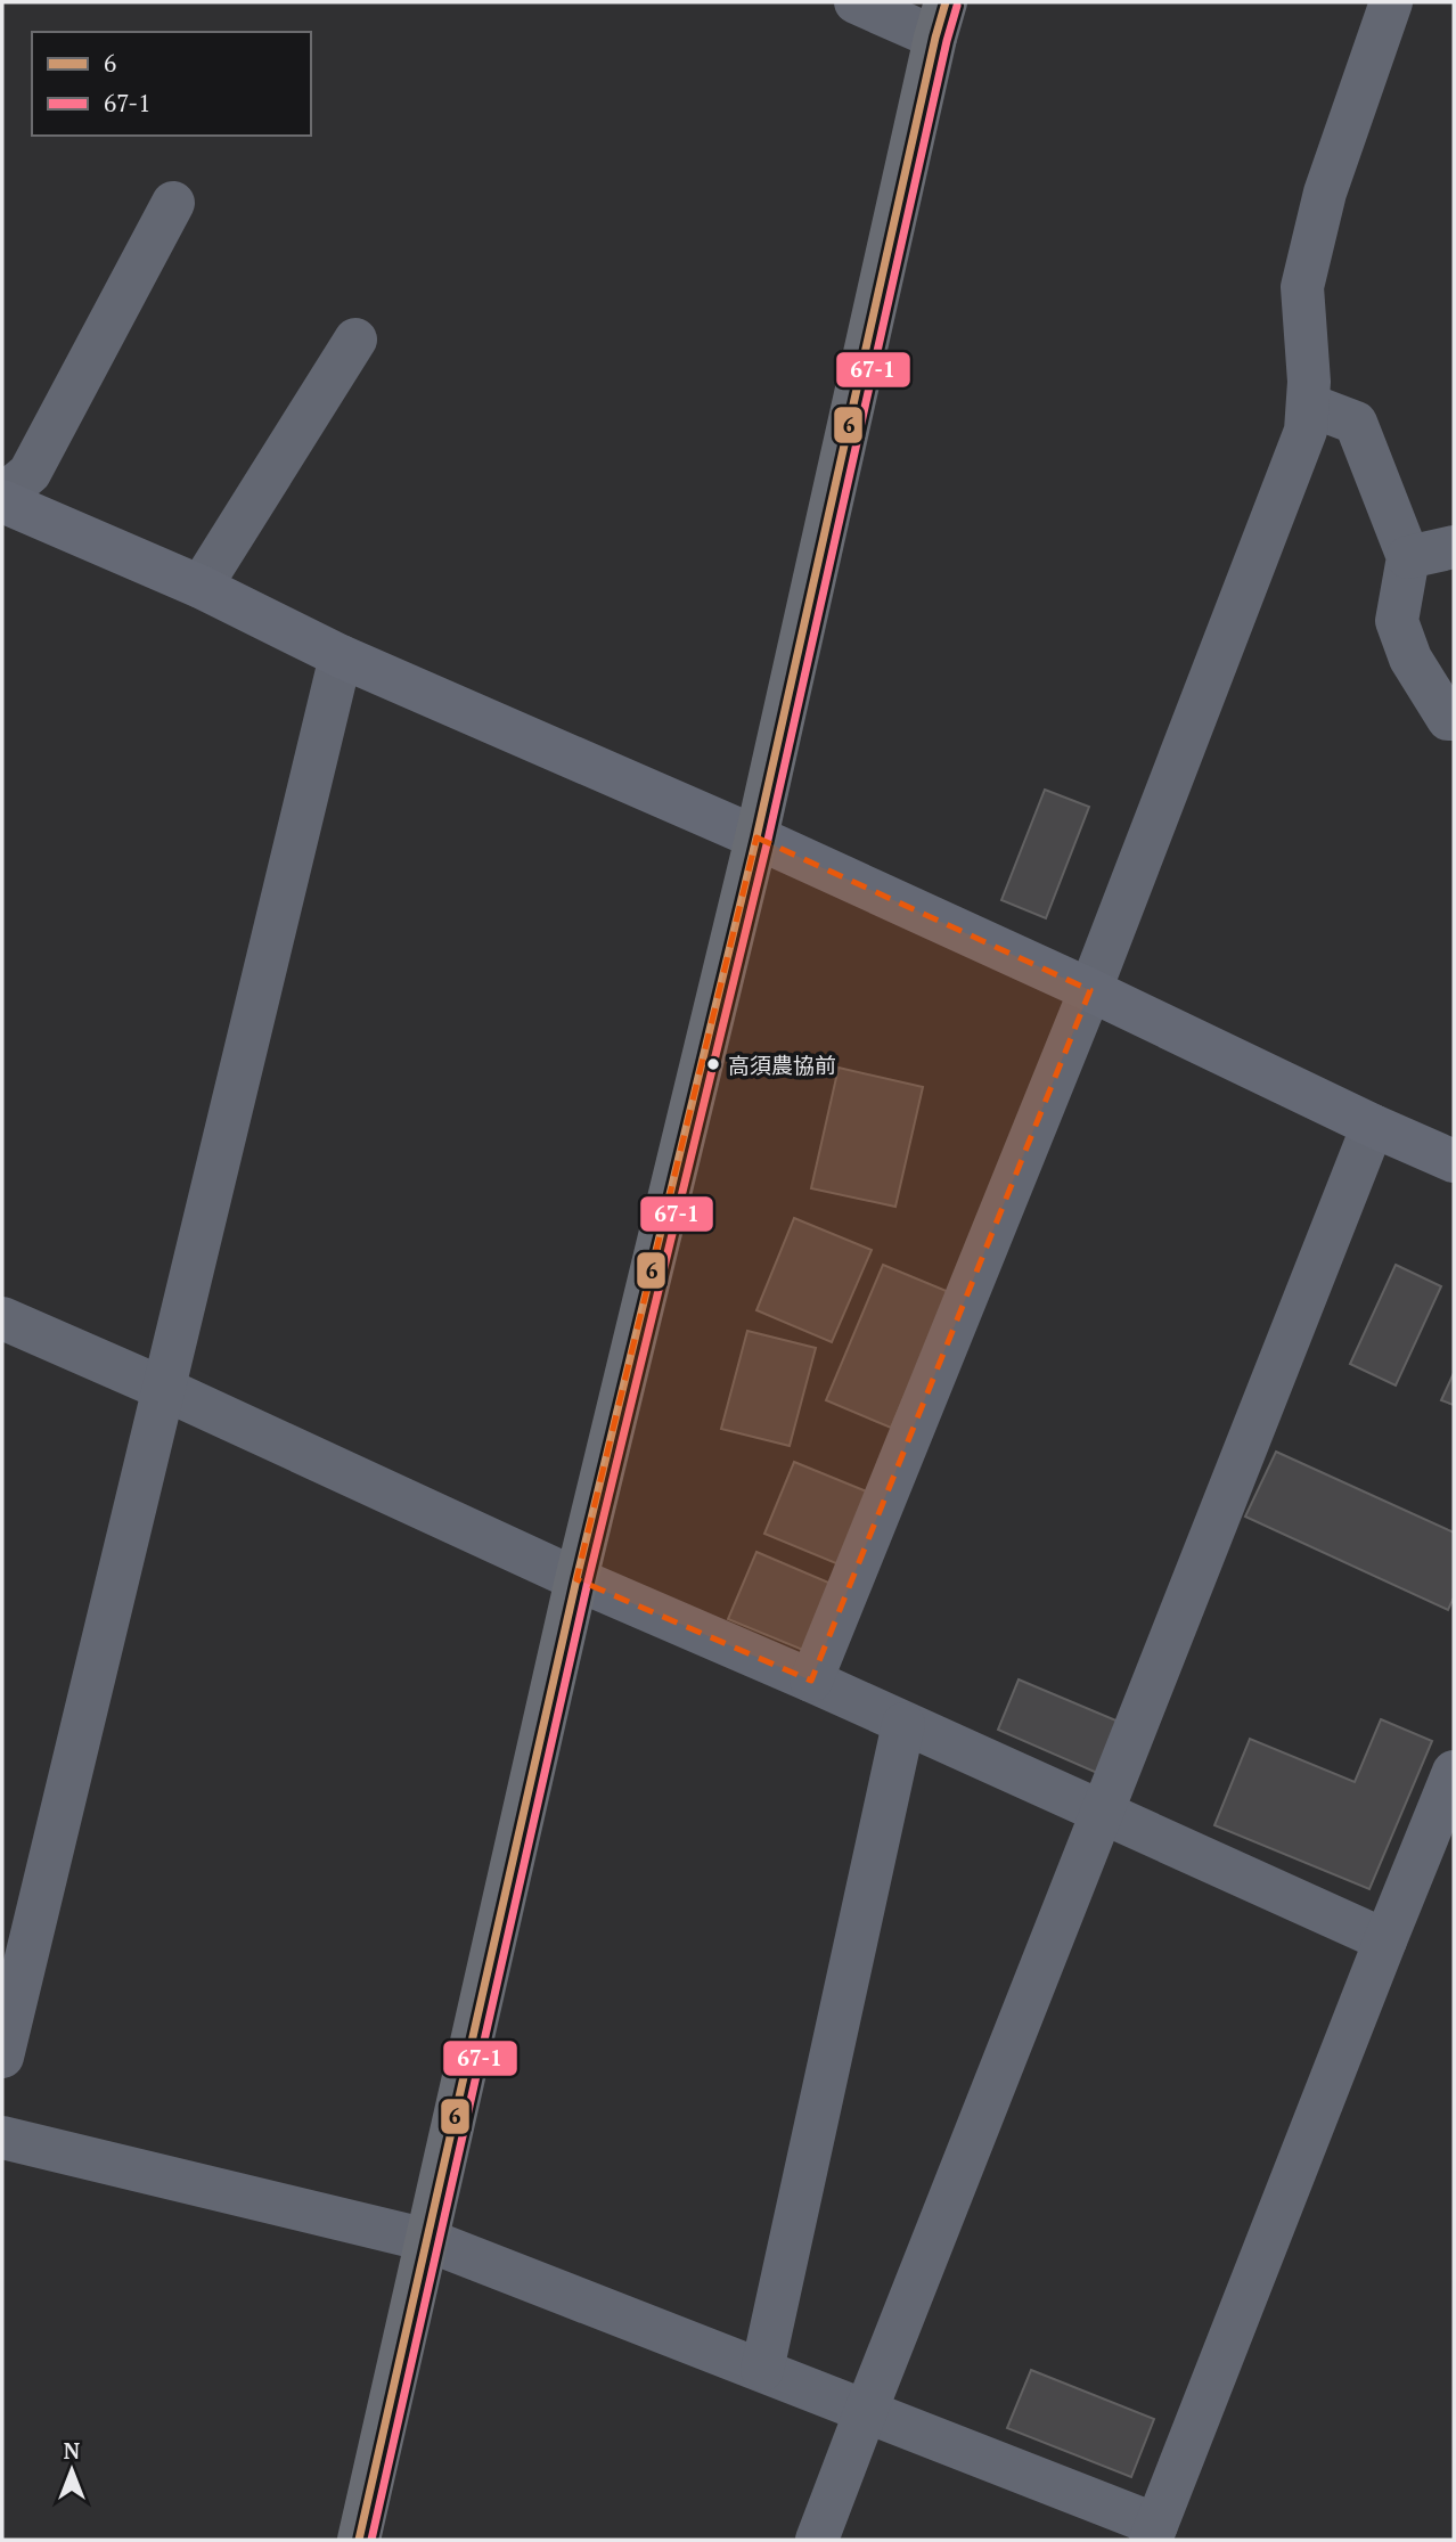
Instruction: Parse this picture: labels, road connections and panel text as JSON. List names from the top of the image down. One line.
{"places":["高須農協前"],"lines":["transit line 6","transit line 67-1"],"legend":["6","67-1"],"north":"top"}
